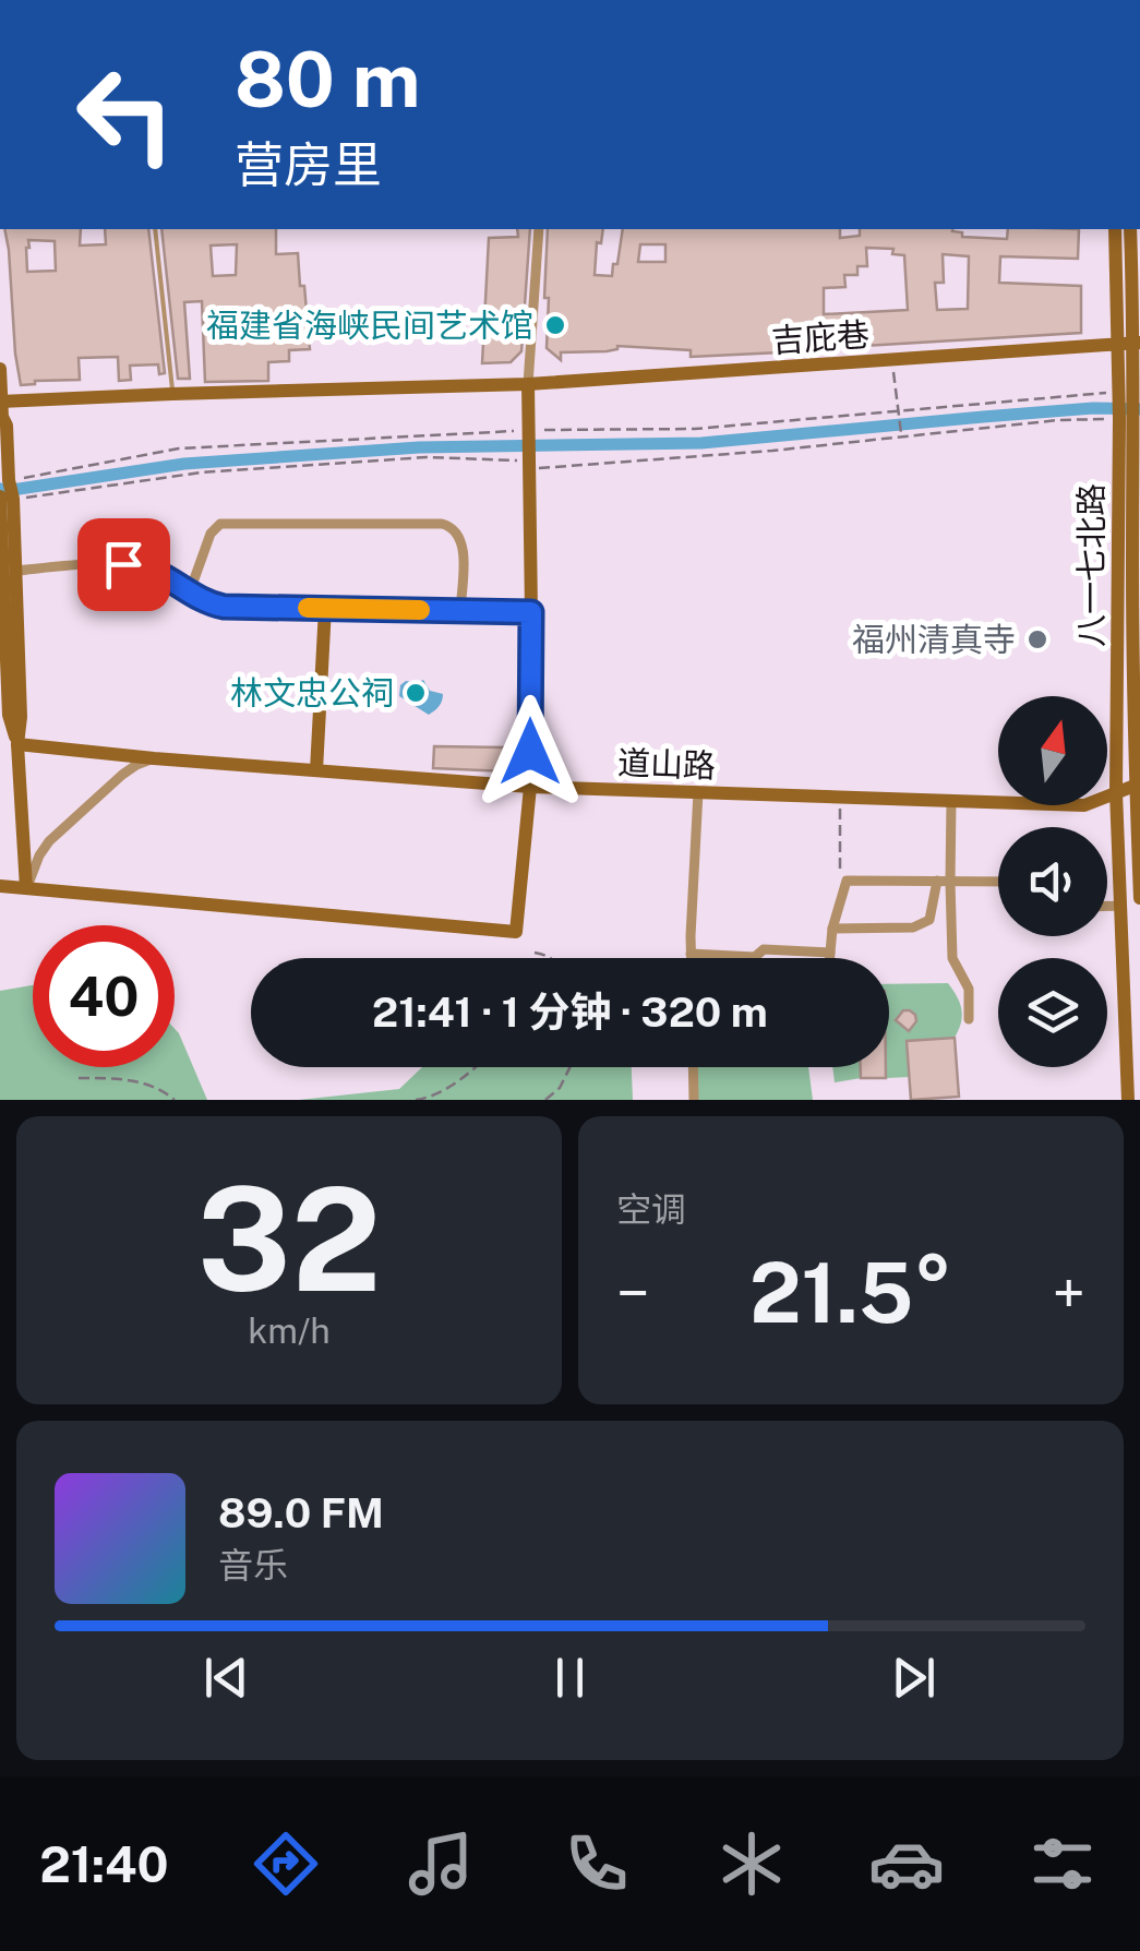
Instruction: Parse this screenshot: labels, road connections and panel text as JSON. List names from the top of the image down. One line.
{"streets":{"street":["吉庇巷","八一七北路","道山路"]},"crossings":[["吉庇巷","八一七北路"],["八一七北路","道山路"]],"places":["福建省海峡民间艺术馆","福州清真寺","林文忠公祠"],"north":"top","page":{"turn":["80 m","营房里"],"limit":"40","trip":"21:41 · 1 分钟 · 320 m","tile":[["32","km/h"],"空调"],"heat":["−","21.5°","+"],"song":["89.0 FM","音乐"],"tabs":"21:40"}}
